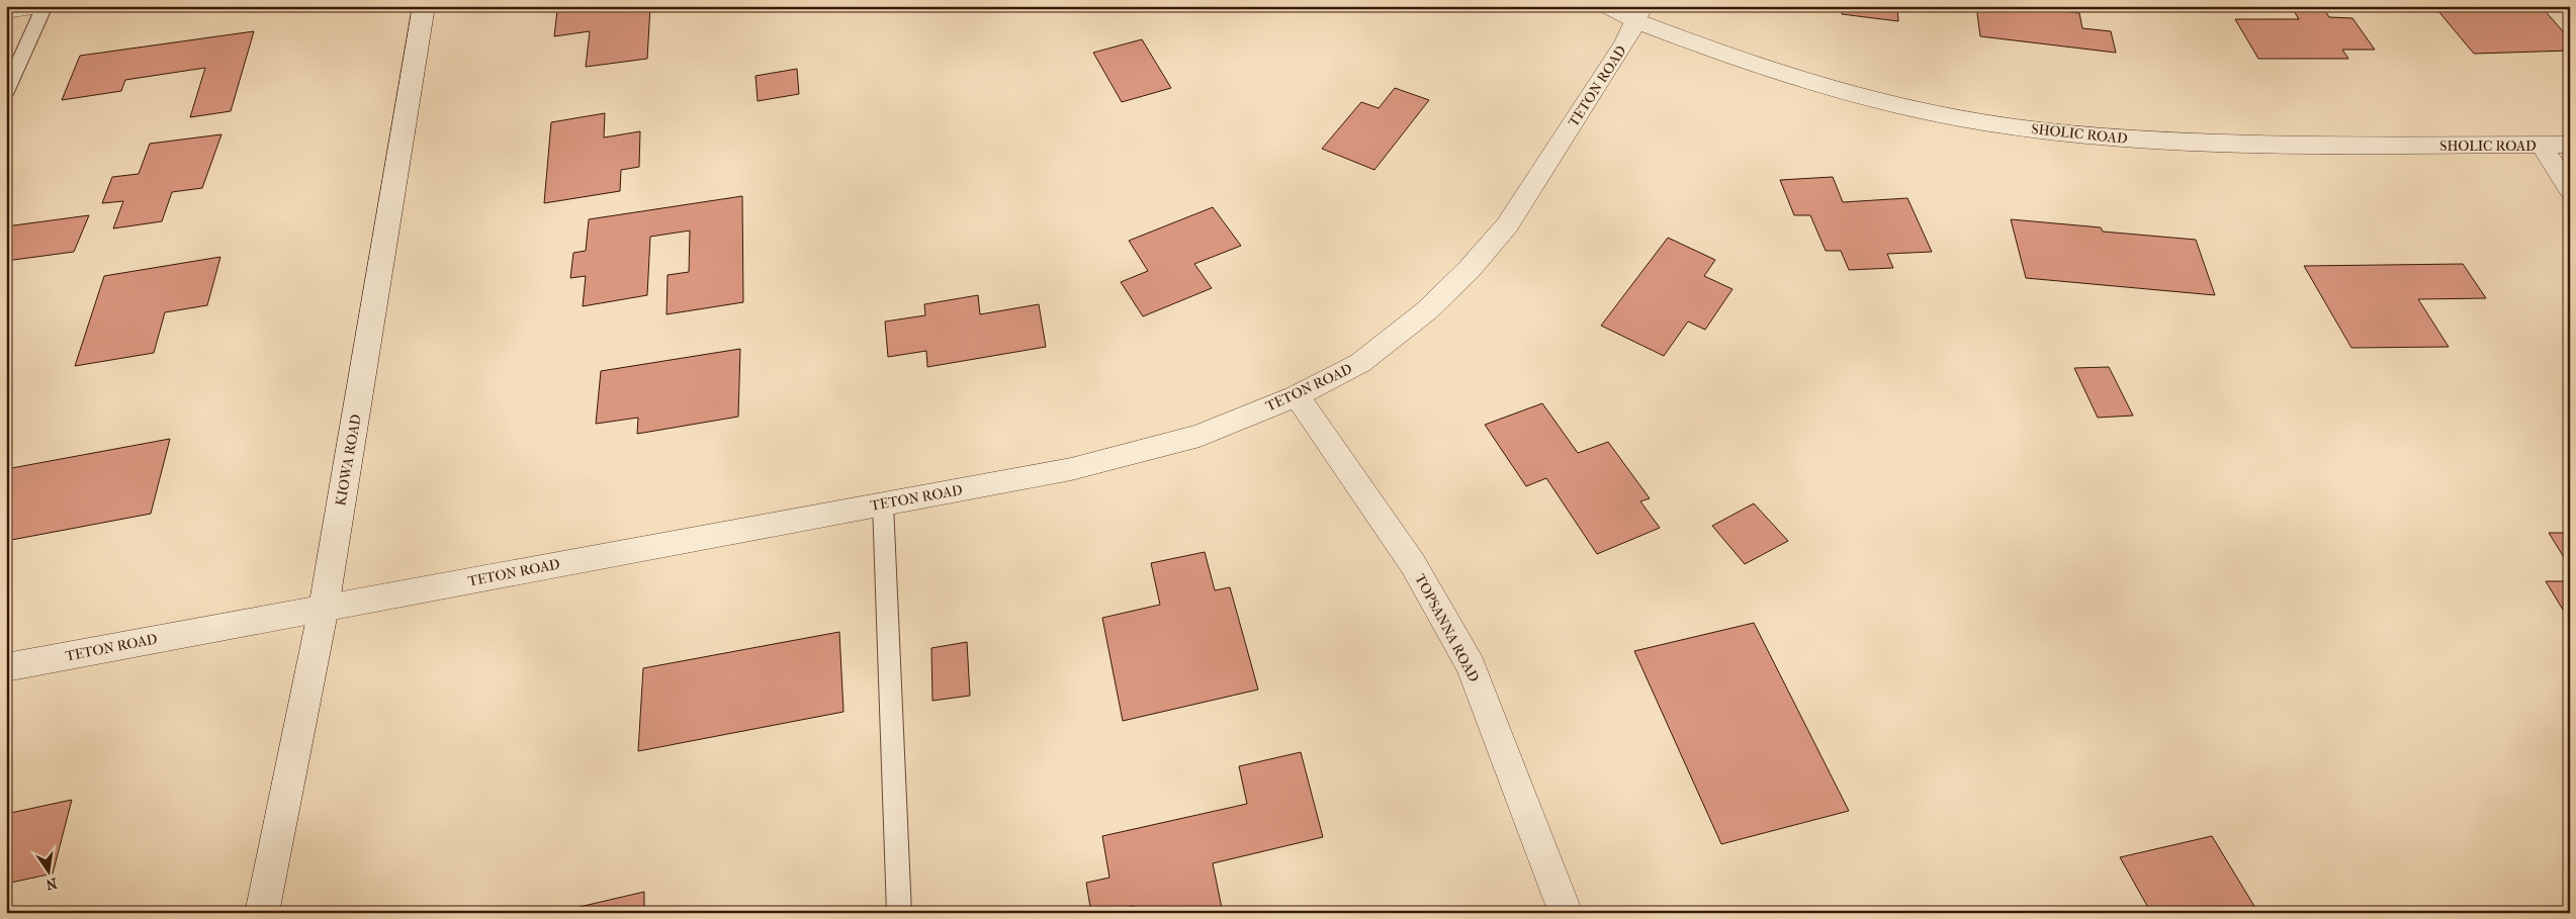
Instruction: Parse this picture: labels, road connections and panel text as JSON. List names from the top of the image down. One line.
{"streets":{"street":["TETON ROAD","SHOLIC ROAD","KIOWA ROAD","TOPSANNA ROAD"]},"crossings":[["TETON ROAD","SHOLIC ROAD"],["TETON ROAD","KIOWA ROAD"],["TETON ROAD","TOPSANNA ROAD"]],"north":"bottom"}
